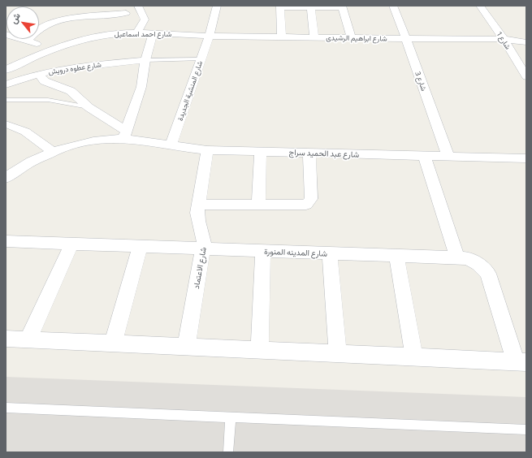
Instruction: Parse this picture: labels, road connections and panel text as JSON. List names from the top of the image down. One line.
{"streets":{"street":["شارع احمد اسماعيل","شارع ابراهيم الرشيدى","شارع 1","شارع عطوه درويش","شارع 3","شارع المنشية الجديدة","شارع عبد الحميد سراج","شارع المدينه المنورة","شارع الاعتماد"]},"crossings":[["شارع احمد اسماعيل","شارع ابراهيم الرشيدى"],["شارع احمد اسماعيل","شارع المنشية الجديدة"],["شارع ابراهيم الرشيدى","شارع 1"],["شارع ابراهيم الرشيدى","شارع 3"],["شارع ابراهيم الرشيدى","شارع المنشية الجديدة"],["شارع 3","شارع عبد الحميد سراج"],["شارع المنشية الجديدة","شارع عبد الحميد سراج"],["شارع عبد الحميد سراج","شارع الاعتماد"],["شارع المدينه المنورة","شارع الاعتماد"]],"north":"top left"}
